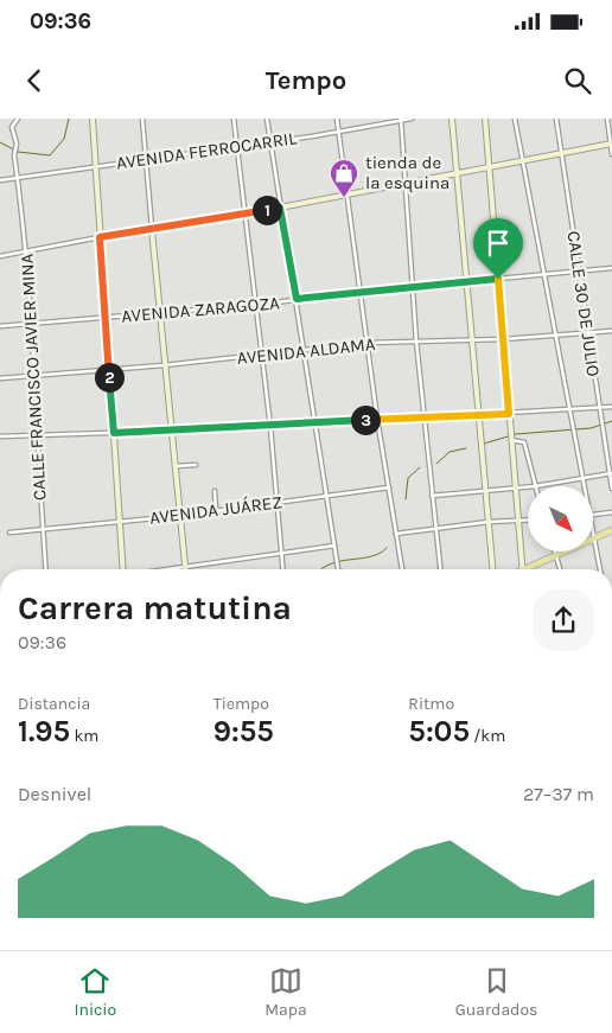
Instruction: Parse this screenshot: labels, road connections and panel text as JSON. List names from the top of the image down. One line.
{"streets":{"street":["AVENIDA FERROCARRIL","CALLE 30 DE JULIO","AVENIDA ZARAGOZA","AVENIDA ALDAMA","CALLE FRANCISCO JAVIER MINA","AVENIDA JUÁREZ"]},"crossings":[["AVENIDA FERROCARRIL","CALLE FRANCISCO JAVIER MINA"],["CALLE 30 DE JULIO","AVENIDA ZARAGOZA"],["CALLE 30 DE JULIO","AVENIDA ALDAMA"],["AVENIDA ZARAGOZA","CALLE FRANCISCO JAVIER MINA"],["AVENIDA ALDAMA","CALLE FRANCISCO JAVIER MINA"],["CALLE FRANCISCO JAVIER MINA","AVENIDA JUÁREZ"]],"places":{"shop":["tienda de la esquina"]},"north":"bottom right","page":{"status":"09:36","header":"Tempo","pins":["1","2","3"],"heading":["Carrera matutina","09:36"],"stats":[["Distancia","1.95 km"],["Tiempo","9:55"],["Ritmo","5:05 /km"]],"chart":["Desnivel","27–37 m"],"tabs":["Inicio","Mapa","Guardados"]}}
